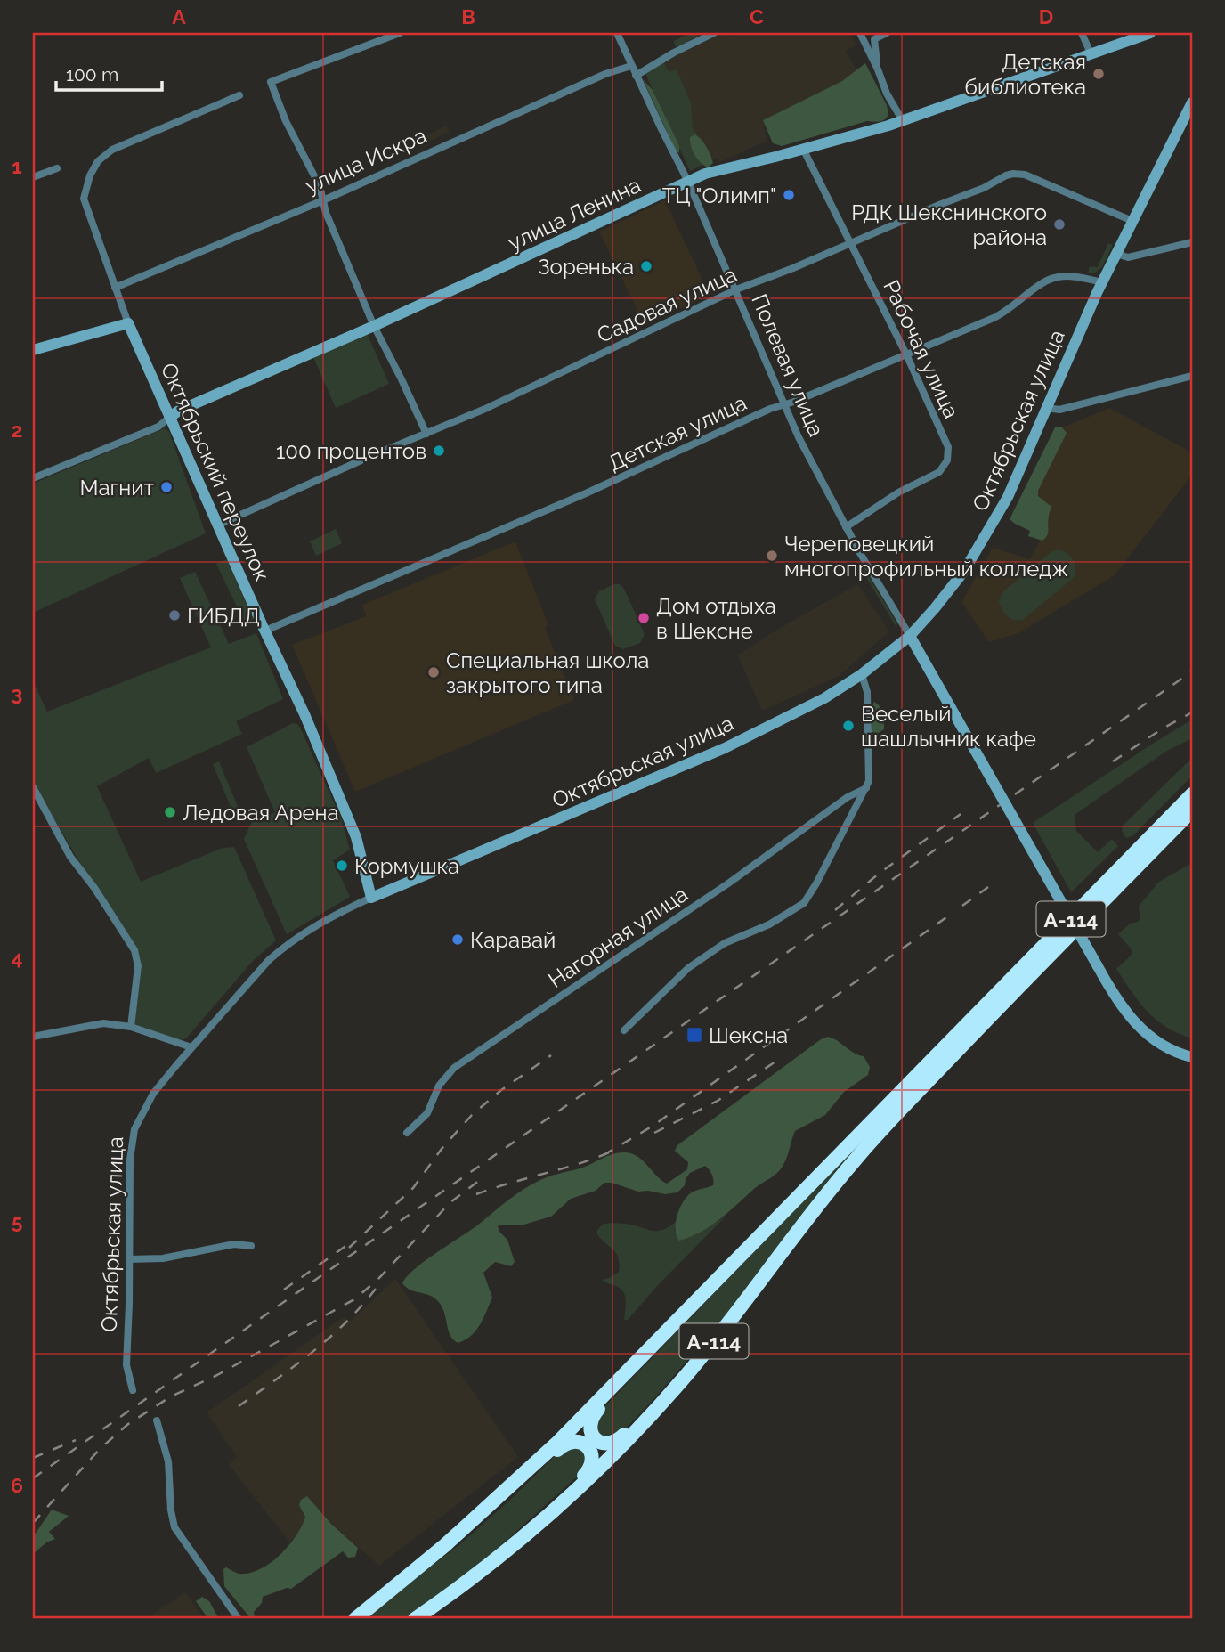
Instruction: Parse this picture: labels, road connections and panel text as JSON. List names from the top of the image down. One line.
{"streets":{"highway":["А-114"],"street":["улица Искра","улица Ленина","Садовая улица","Рабочая улица","Полевая улица","Октябрьская улица","Детская улица","Октябрьский переулок","Нагорная улица"]},"crossings":[["улица Искра","Полевая улица"],["улица Искра","Октябрьский переулок"],["улица Ленина","Рабочая улица"],["улица Ленина","Полевая улица"],["улица Ленина","Октябрьский переулок"],["Садовая улица","Рабочая улица"],["Садовая улица","Полевая улица"],["Садовая улица","Октябрьская улица"],["Садовая улица","Октябрьский переулок"],["Рабочая улица","Полевая улица"],["Рабочая улица","Детская улица"],["Полевая улица","Октябрьская улица"],["Полевая улица","Детская улица"],["Октябрьская улица","Детская улица"],["Октябрьская улица","Октябрьский переулок"],["Детская улица","Октябрьский переулок"]],"places":{"other":["Детская библиотека","ТЦ \"Олимп\"","РДК Шекснинского района","Зоренька","100 процентов","Магнит","Череповецкий многопрофильный колледж","ГИБДД","Дом отдыха в Шекснe","Специальная школа закрытого типа","Веселый шашлычник кафе","Ледовая Арена","Кормушка","Каравай"],"transit":["Шексна"]},"scale_bar":"100 m","grid":{"columns":["A","B","C","D"],"rows":["1","2","3","4","5","6"]}}
